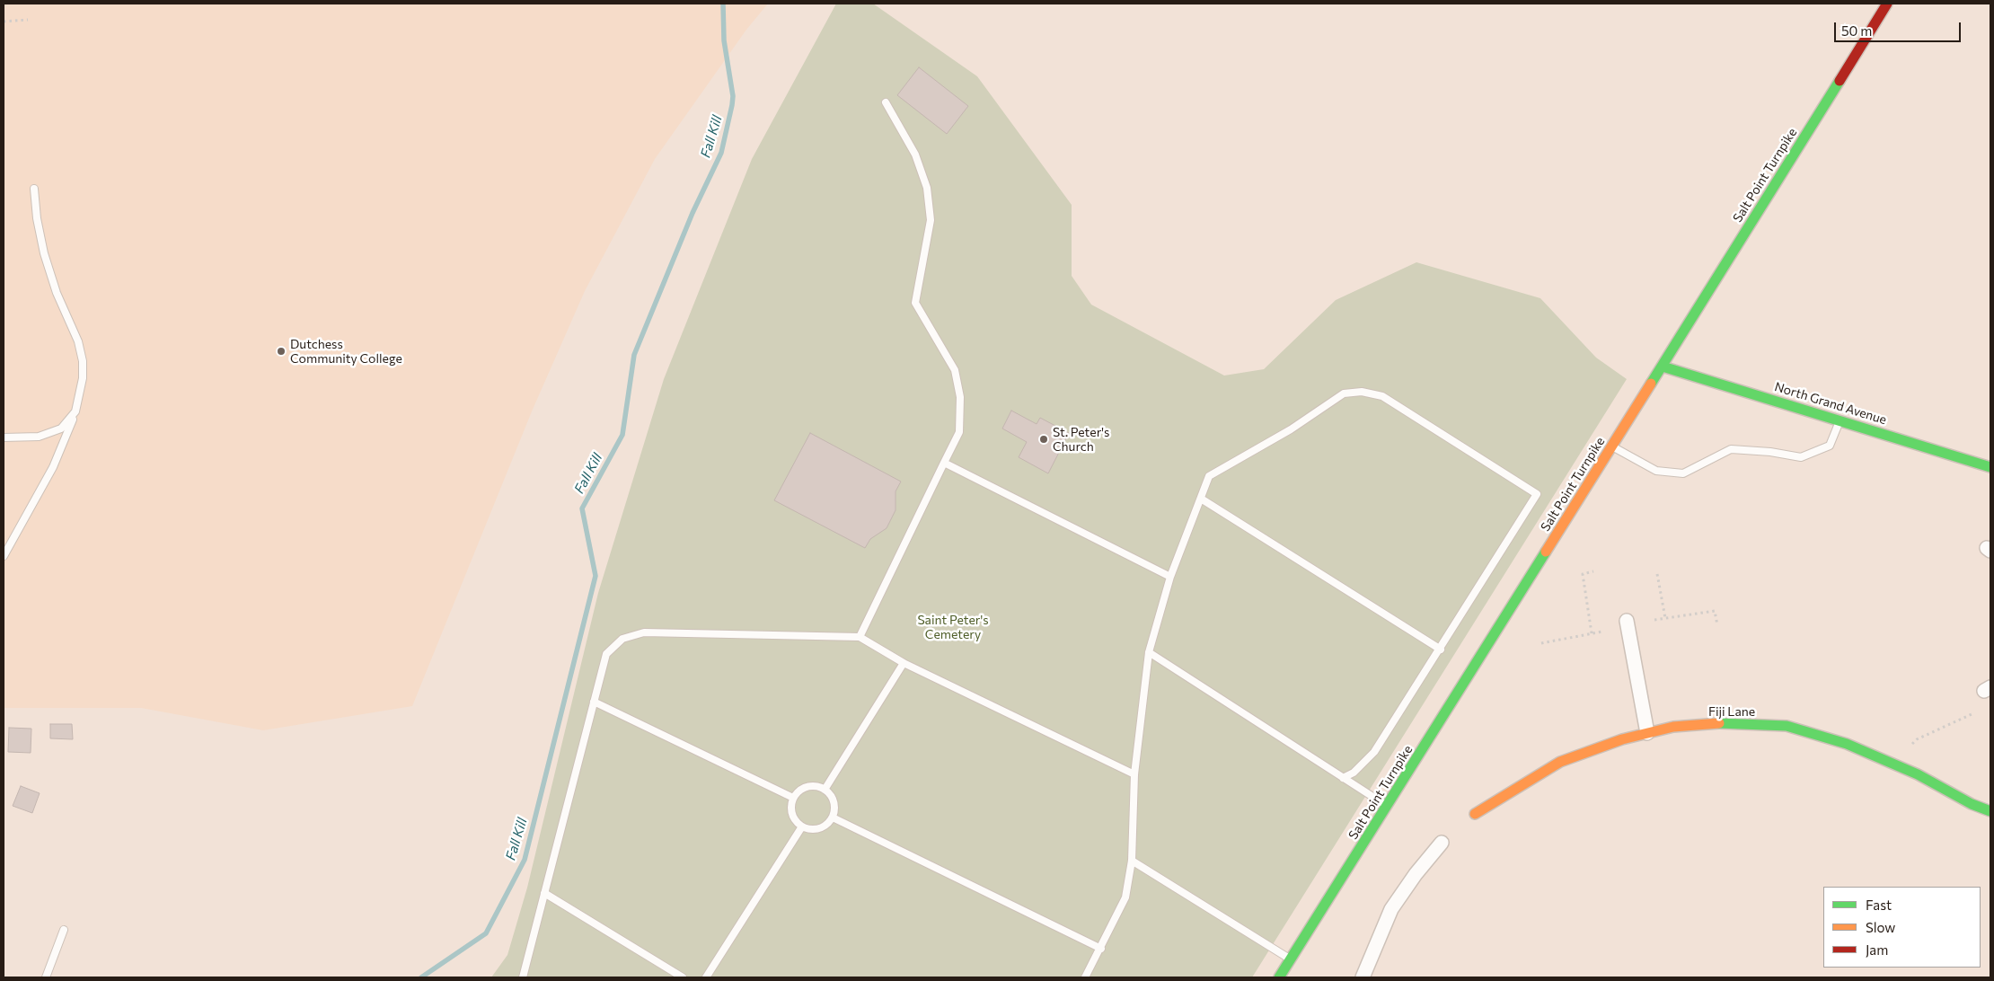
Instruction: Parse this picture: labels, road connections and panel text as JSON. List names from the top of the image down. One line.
{"streets":{"main road":["Salt Point Turnpike","North Grand Avenue","Fiji Lane"]},"crossings":[["Salt Point Turnpike","North Grand Avenue"]],"water":["Fall Kill"],"parks":["Saint Peter's Cemetery"],"places":["Dutchess Community College","St. Peter's Church"],"legend":["Fast","Slow","Jam"],"scale_bar":"50 m"}
